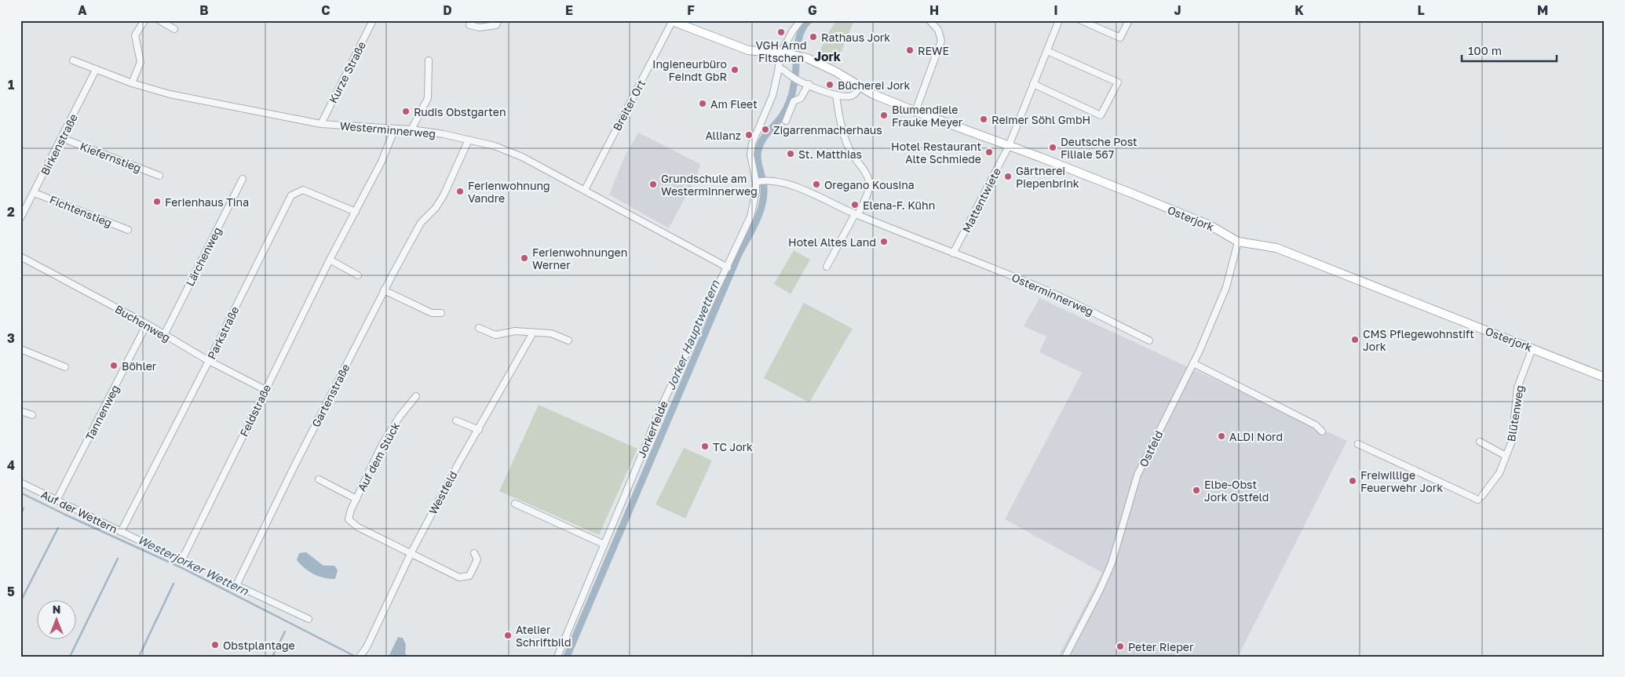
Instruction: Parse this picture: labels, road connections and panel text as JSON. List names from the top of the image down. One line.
{"streets":{"main road":["Osterjork"],"street":["Kurze Straße","Breiter Ort","Westerminnerweg","Birkenstraße","Kiefernstieg","Mattentwiete","Fichtenstieg","Lärchenweg","Osterminnerweg","Buchenweg","Parkstraße","Gartenstraße","Feldstraße","Tannenweg","Blütenweg","Jorkerfelde","Ostfeld","Auf dem Stück","Westfeld","Auf der Wettern"]},"crossings":[["Kurze Straße","Westerminnerweg"],["Breiter Ort","Westerminnerweg"],["Breiter Ort","Osterjork"],["Westerminnerweg","Birkenstraße"],["Westerminnerweg","Gartenstraße"],["Westerminnerweg","Feldstraße"],["Westerminnerweg","Jorkerfelde"],["Birkenstraße","Kiefernstieg"],["Birkenstraße","Fichtenstieg"],["Mattentwiete","Osterjork"],["Mattentwiete","Osterminnerweg"],["Osterjork","Blütenweg"],["Osterjork","Ostfeld"],["Lärchenweg","Buchenweg"],["Osterminnerweg","Jorkerfelde"],["Buchenweg","Parkstraße"],["Buchenweg","Feldstraße"],["Buchenweg","Tannenweg"],["Parkstraße","Feldstraße"],["Parkstraße","Auf der Wettern"],["Feldstraße","Auf der Wettern"],["Tannenweg","Auf der Wettern"],["Auf dem Stück","Westfeld"]],"districts":["Jork"],"water":["Jorker Hauptwettern","Westerjorker Wettern"],"places":["VGH Arnd Fitschen","Rathaus Jork","REWE","Ingieneurbüro Feindt GbR","Bücherei Jork","Am Fleet","Rudis Obstgarten","Blumendiele Frauke Meyer","Reimer Söhl GmbH","Zigarrenmacherhaus","Allianz","Deutsche Post Filiale 567","Hotel Restaurant Alte Schmiede","St. Matthias","Gärtnerei Piepenbrink","Grundschule am Westerminnerweg","Oregano Kousina","Ferienwohnung Vandre","Ferienhaus Tina","Elena-F. Kühn","Hotel Altes Land","Ferienwohnungen Werner","CMS Pflegewohnstift Jork","Böhler","ALDI Nord","TC Jork","Freiwillige Feuerwehr Jork","Elbe-Obst Jork Ostfeld","Atelier Schriftbild","Obstplantage","Peter Rieper"],"scale_bar":"100 m","north":"top","grid":{"columns":["A","B","C","D","E","F","G","H","I","J","K","L","M"],"rows":["1","2","3","4","5"]}}
